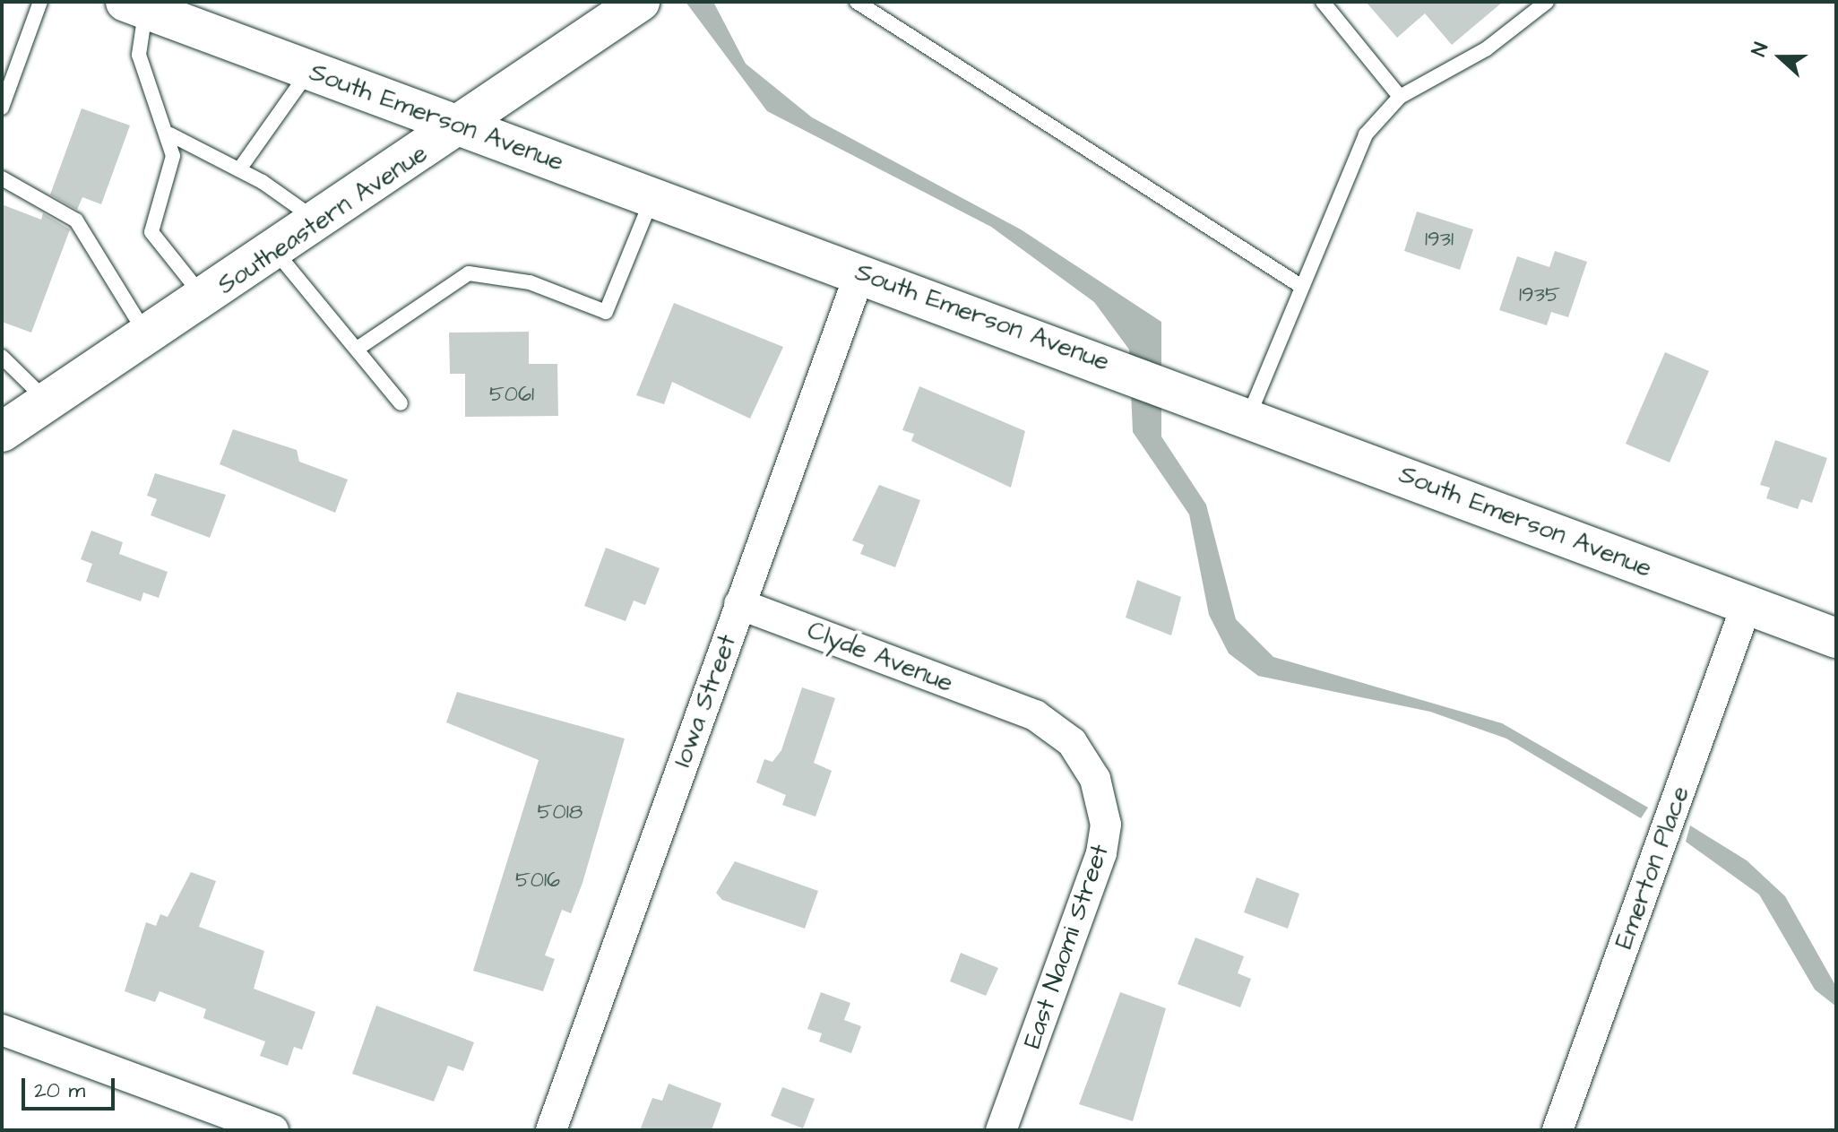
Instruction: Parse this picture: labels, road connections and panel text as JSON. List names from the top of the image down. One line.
{"streets":{"main road":["South Emerson Avenue","Southeastern Avenue"],"street":["Clyde Avenue","Iowa Street","Emerton Place","East Naomi Street"]},"crossings":[["South Emerson Avenue","Southeastern Avenue"],["South Emerson Avenue","Iowa Street"],["South Emerson Avenue","Emerton Place"],["Clyde Avenue","Iowa Street"],["Clyde Avenue","East Naomi Street"]],"house_numbers":["1931","1935","5061","5018","5016"],"scale_bar":"20 m","north":"left"}
